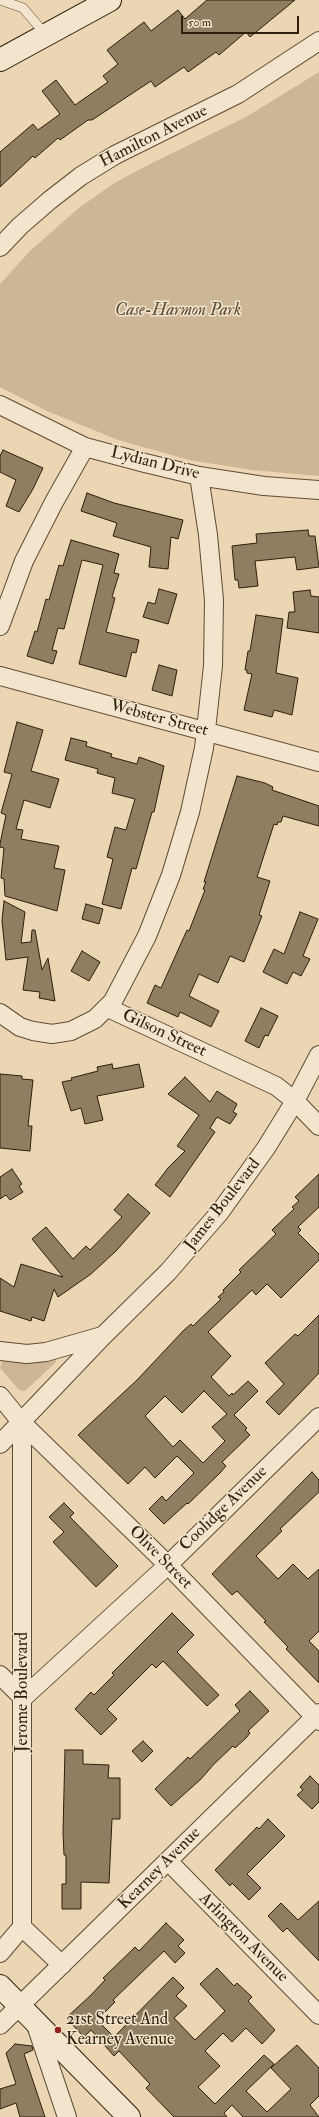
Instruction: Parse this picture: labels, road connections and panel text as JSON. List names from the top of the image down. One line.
{"streets":{"street":["Hamilton Avenue","Lydian Drive","Webster Street","Gilson Street","James Boulevard","Coolidge Avenue","Olive Street","Jerome Boulevard","Kearney Avenue","Arlington Avenue"]},"crossings":[["Gilson Street","James Boulevard"],["James Boulevard","Olive Street"],["James Boulevard","Jerome Boulevard"],["Coolidge Avenue","Olive Street"],["Coolidge Avenue","Jerome Boulevard"],["Olive Street","Jerome Boulevard"],["Olive Street","Kearney Avenue"],["Kearney Avenue","Arlington Avenue"]],"parks":["Case-Harmon Park"],"places":["21st Street And Kearney Avenue"],"scale_bar":"50 m"}
